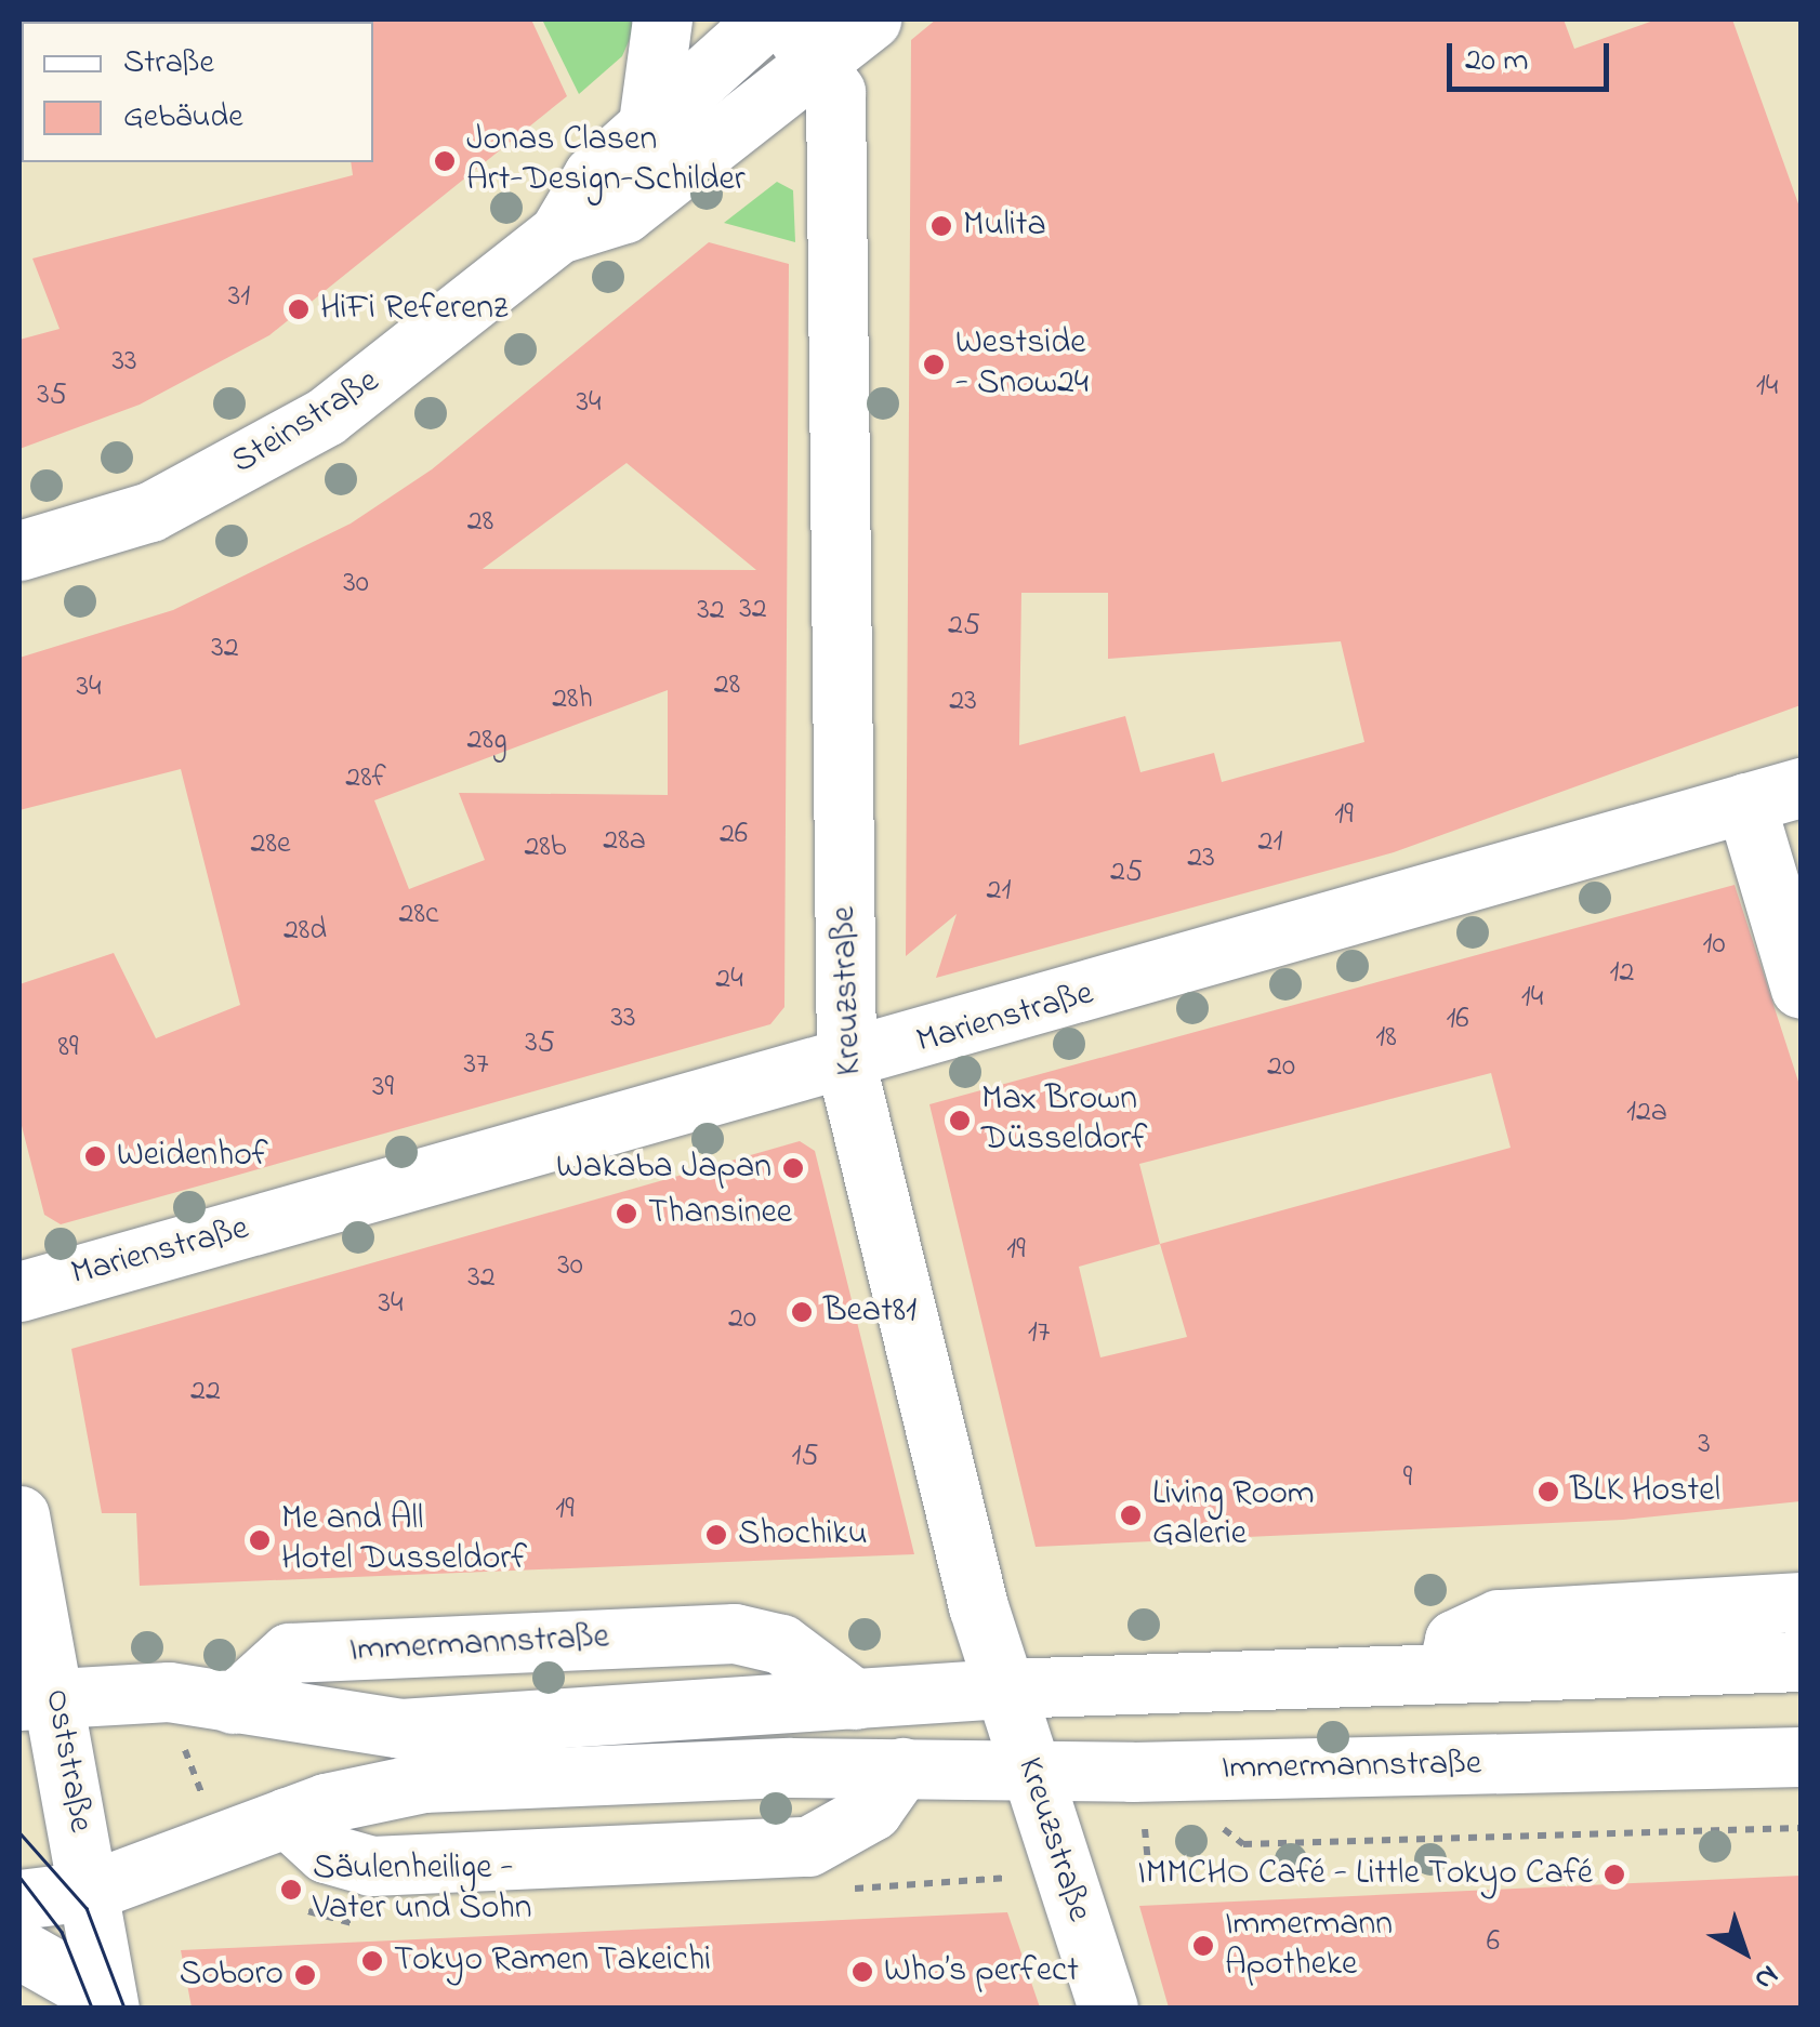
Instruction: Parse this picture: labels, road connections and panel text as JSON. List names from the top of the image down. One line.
{"streets":{"street":["Steinstraße","Kreuzstraße","Marienstraße","Immermannstraße","Oststraße"]},"crossings":[["Steinstraße","Kreuzstraße"],["Kreuzstraße","Marienstraße"],["Kreuzstraße","Immermannstraße"],["Immermannstraße","Oststraße"]],"places":["Jonas Clasen Art-Design-Schilder","Mulita","HiFi Referenz","Westside - Snow24","Max Brown Düsseldorf","Weidenhof","Wakaba Japan","Thansinee","Beat81","BLK Hostel","Living Room Galerie","Shochiku","Me and All Hotel Dusseldorf","IMMCHO Café - Little Tokyo Café","Säulenheilige - Vater und Sohn","Immermann Apotheke","Tokyo Ramen Takeichi","Who’s perfect","Soboro"],"house_numbers":["31","33","14","35","34","28","30","32","32","25","32","28","34","28h","23","28g","28f","19","26","28a","21","28e","28b","23","25","21","28c","28d","10","12","24","14","33","16","18","35","89","37","20","39","12a","19","30","32","34","20","17","22","3","15","9","19","6"],"legend":["Straße","Gebäude"],"scale_bar":"20 m","north":"bottom right"}
